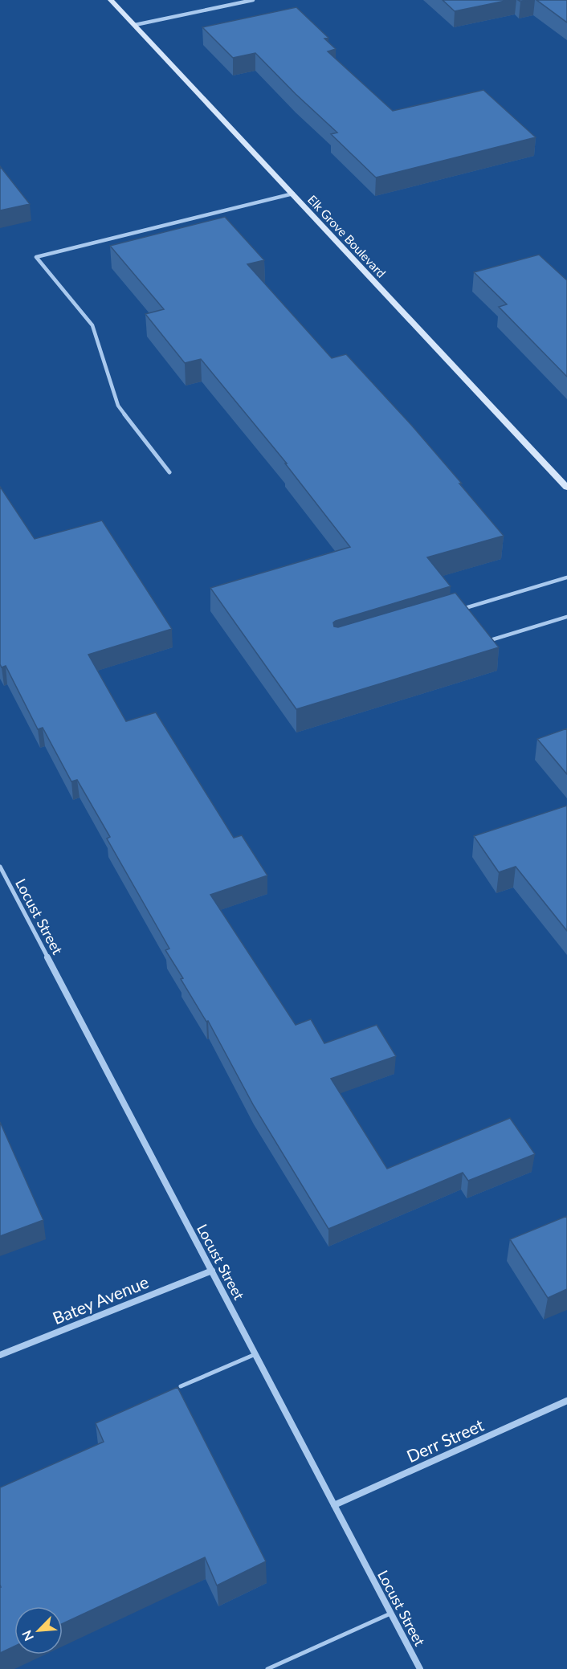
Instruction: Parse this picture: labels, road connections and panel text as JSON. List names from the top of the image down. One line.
{"streets":{"main road":["Elk Grove Boulevard"],"street":["Locust Street","Batey Avenue","Derr Street"]},"crossings":[["Locust Street","Batey Avenue"],["Locust Street","Derr Street"]],"north":"bottom left"}
